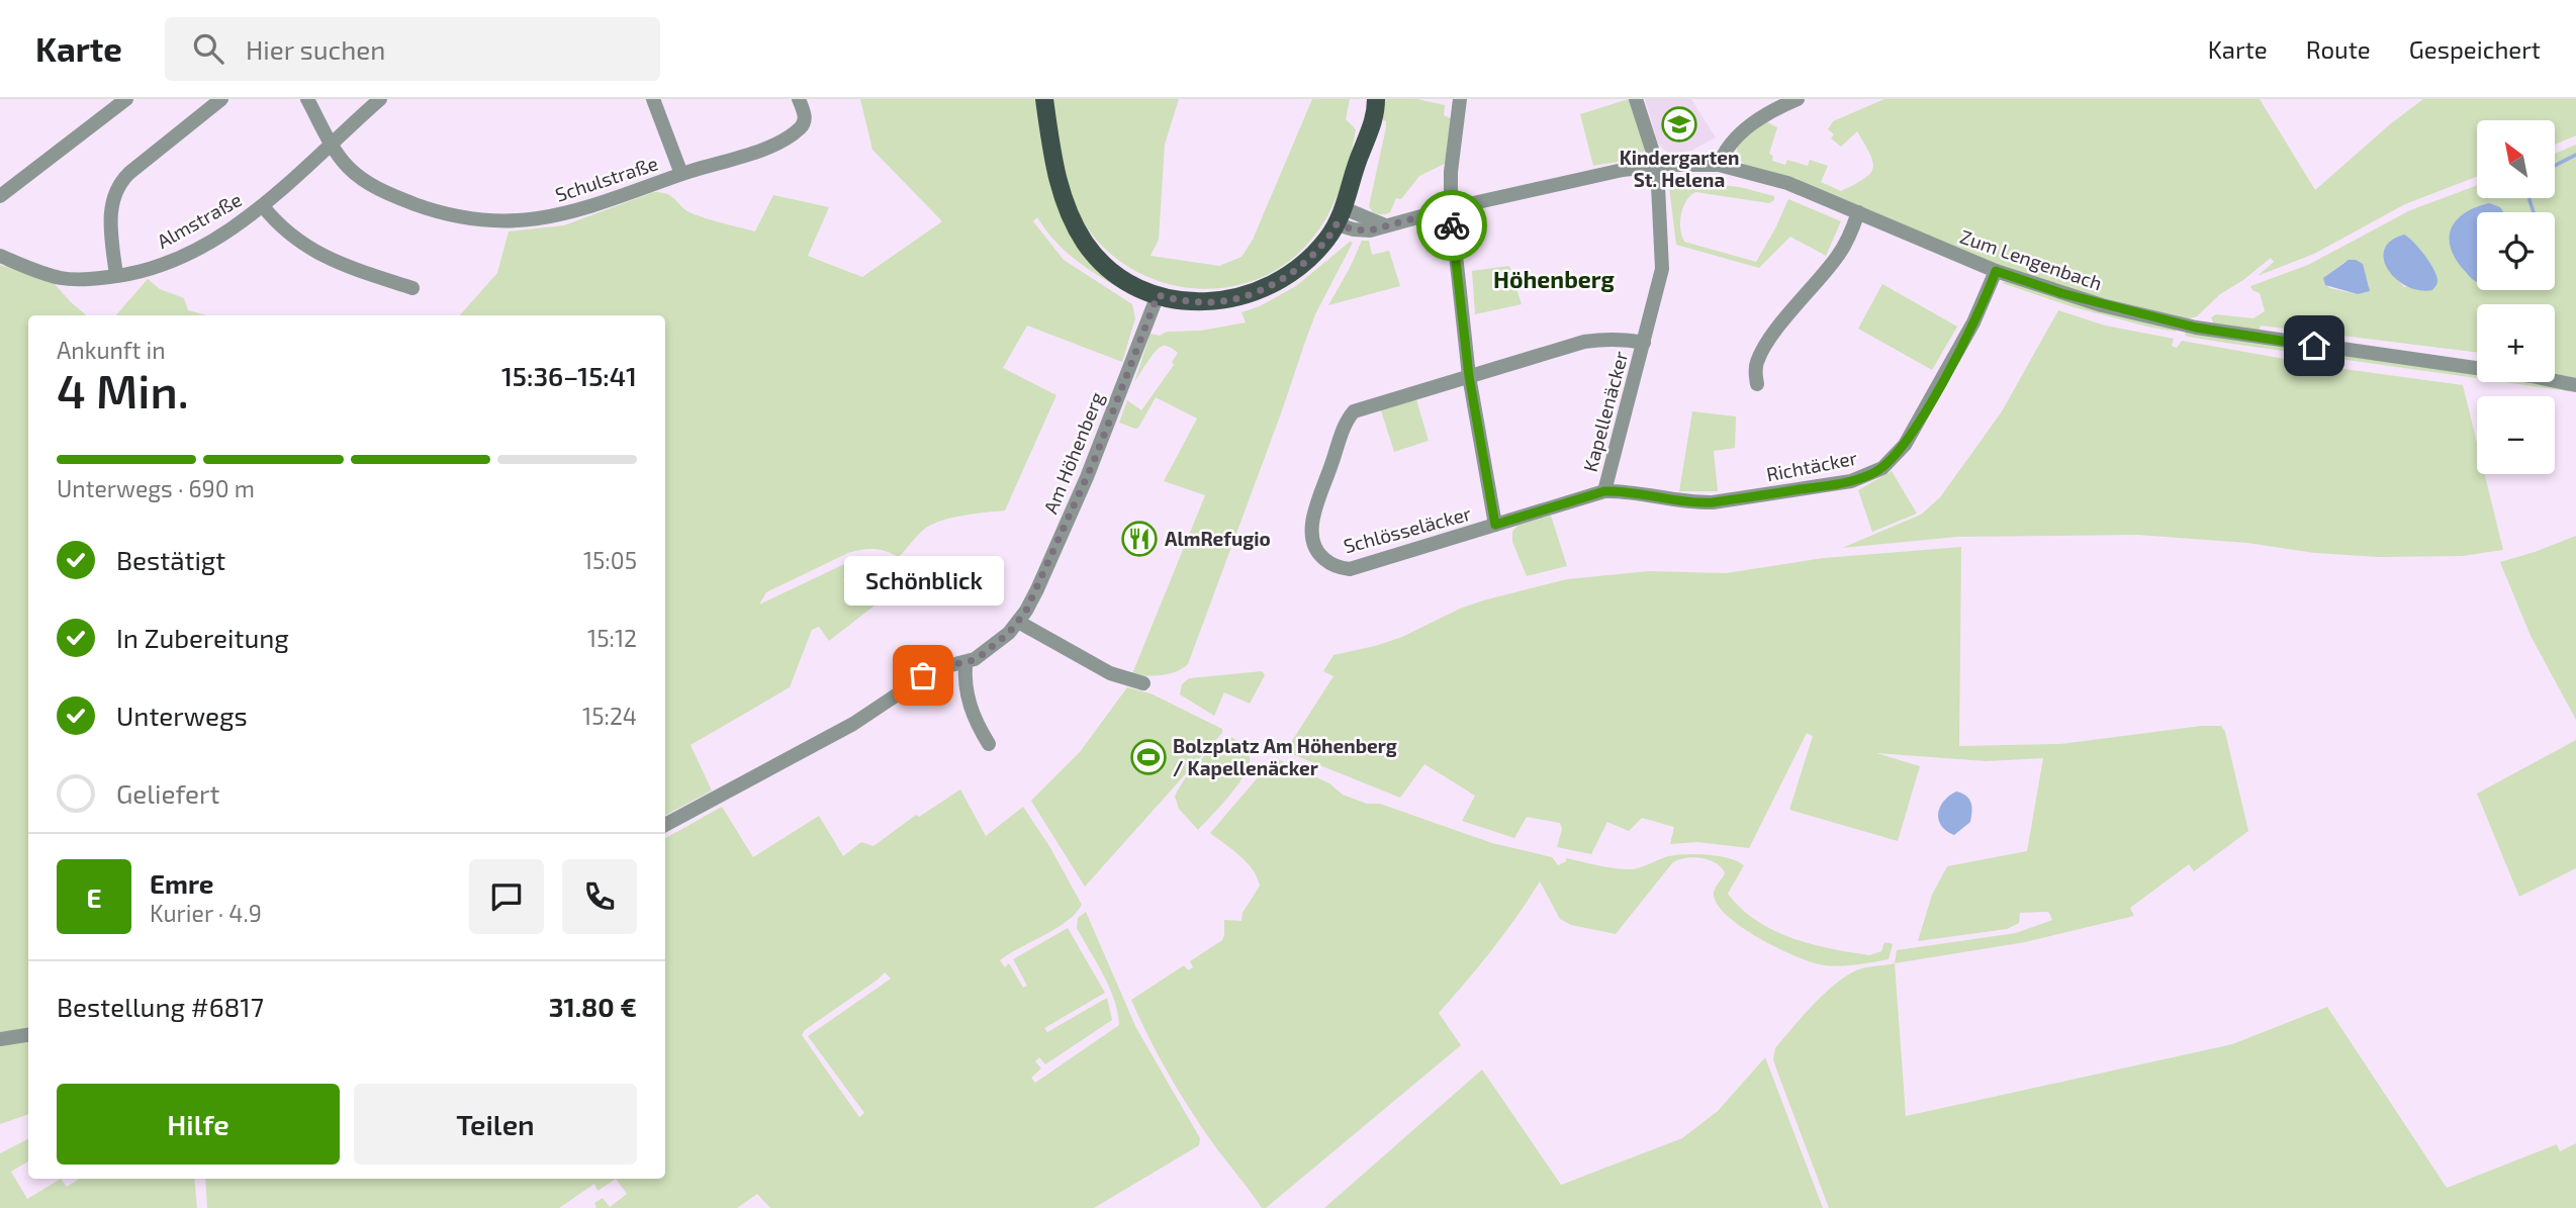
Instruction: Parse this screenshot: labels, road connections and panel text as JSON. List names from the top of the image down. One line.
{"streets":{"street":["Schulstraße","Almstraße","Zum Lengenbach","Kapellenäcker","Am Höhenberg","Richtäcker","Schlösseläcker"]},"crossings":[["Schulstraße","Almstraße"],["Zum Lengenbach","Kapellenäcker"],["Zum Lengenbach","Richtäcker"],["Kapellenäcker","Richtäcker"],["Kapellenäcker","Schlösseläcker"]],"districts":["Höhenberg"],"places":{"school or university":["Kindergarten St. Helena"],"restaurant":["AlmRefugio"],"other":["Schönblick"],"sports":["Bolzplatz Am Höhenberg / Kapellenäcker"]},"north":"top left","page":{"header":"Karte","search":"Hier suchen","nav":["Karte","Route","Gespeichert"],"map_buttons":["+","−"],"heading":["4 Min.","Ankunft in","15:36–15:41"],"panel":["Emre","Kurier · 4.9","Bestellung #6817","31.80 €"],"bar":"Unterwegs · 690 m","list":[["Bestätigt","15:05"],["In Zubereitung","15:12"],["Unterwegs","15:24"],"Geliefert"],"bubble":"Schönblick","round":"E","buttons":["Hilfe","Teilen"]}}
